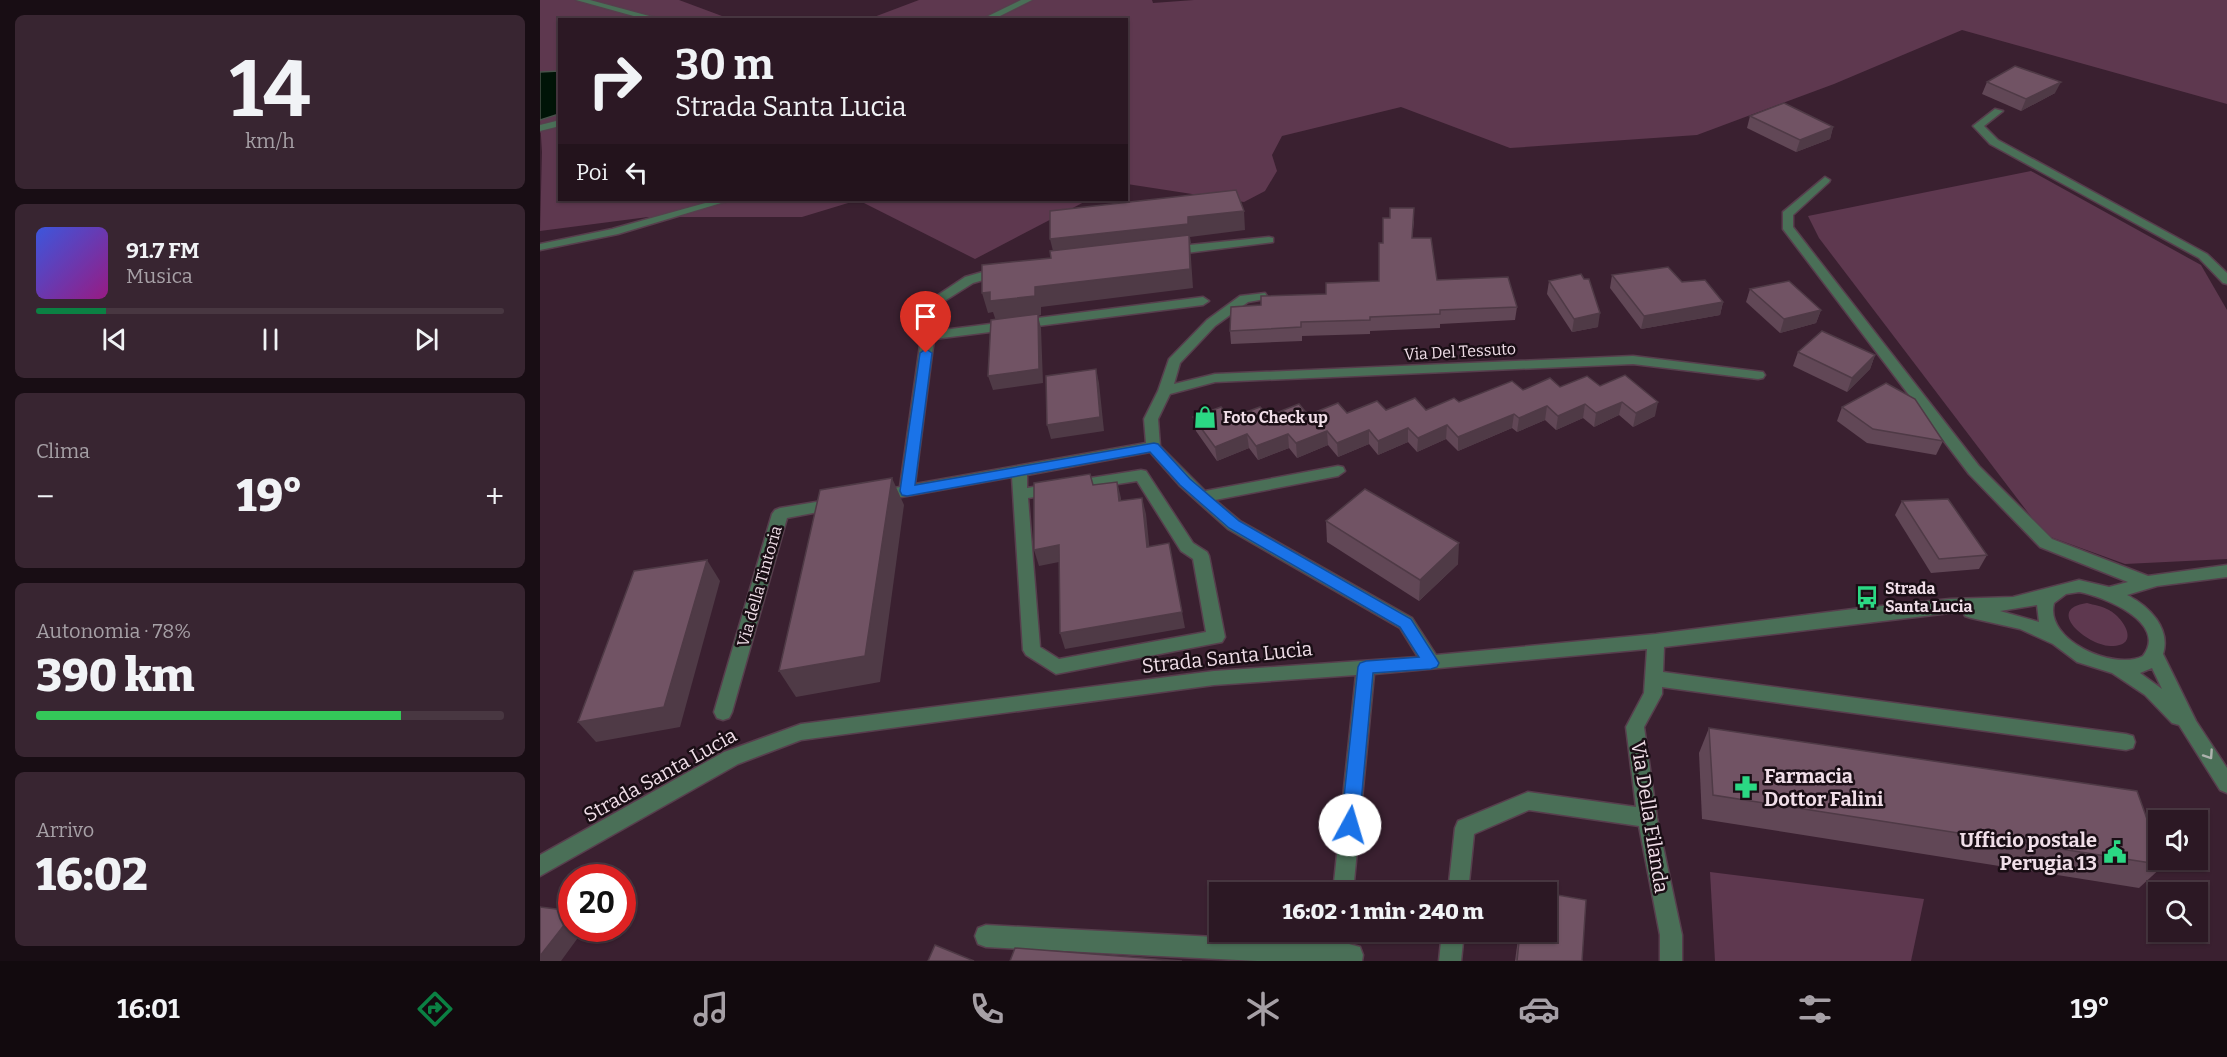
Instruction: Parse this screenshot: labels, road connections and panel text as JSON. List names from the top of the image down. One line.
{"streets":{"street":["Via Del Tessuto","Via della Tintoria","Strada Santa Lucia","Via Della Filanda"]},"crossings":[["Strada Santa Lucia","Via Della Filanda"]],"places":{"shop":["Foto Check up"],"bus stop":["Strada Santa Lucia"],"pharmacy":["Farmacia Dottor Falini"],"public building":["Ufficio postale Perugia 13"]},"page":{"tile":[["14","km/h"],"Clima",["Autonomia · 78%","390 km"],["Arrivo","16:02"]],"turn":["30 m","Strada Santa Lucia"],"then":"Poi","song":["91.7 FM","Musica"],"heat":["−","19°","+"],"limit":"20","trip":"16:02 · 1 min · 240 m","tabs":["16:01","19°"]}}
